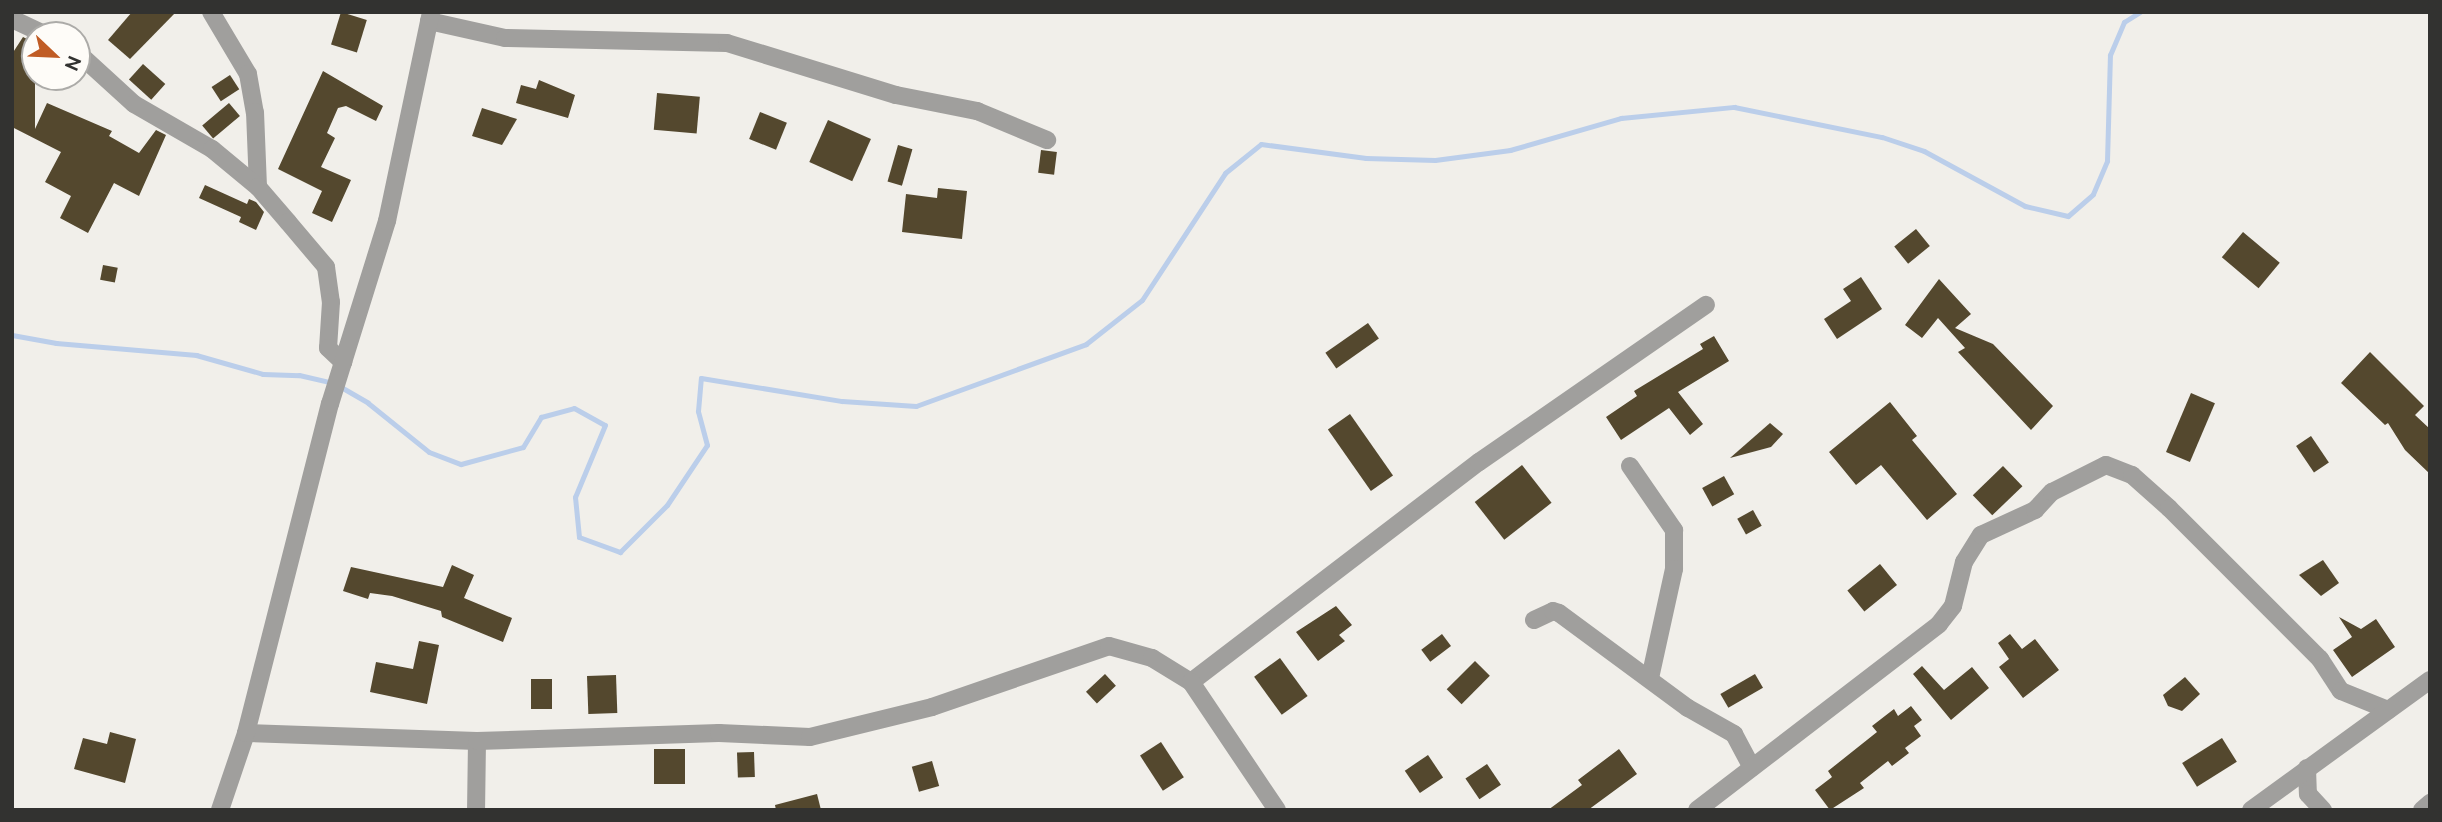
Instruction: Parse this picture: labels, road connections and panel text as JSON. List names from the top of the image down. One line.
{"north":"bottom right"}
